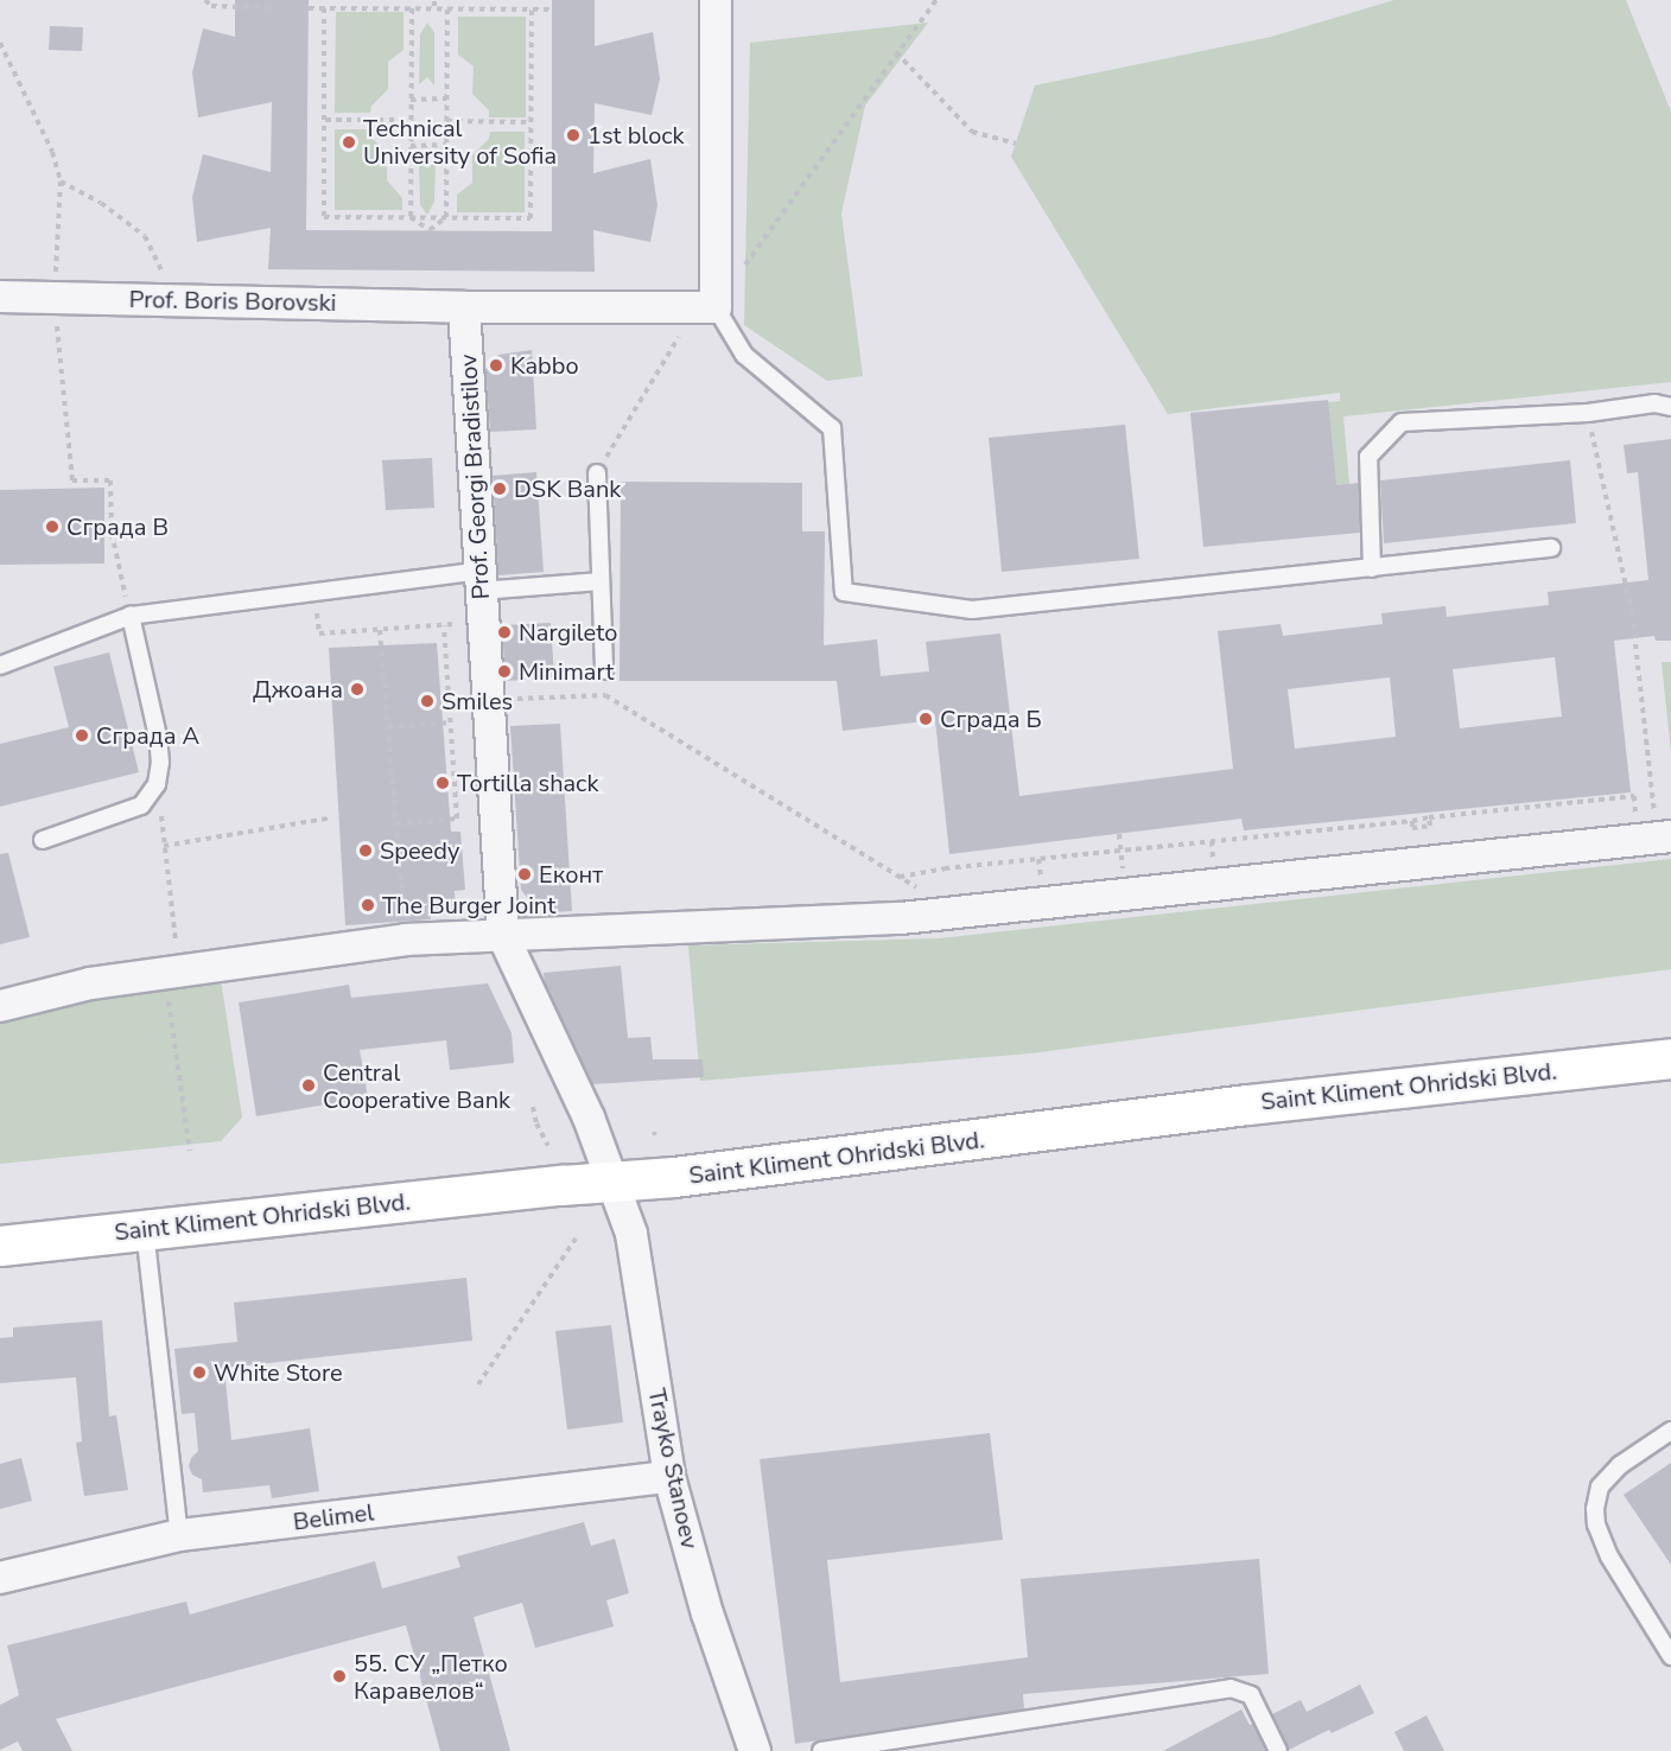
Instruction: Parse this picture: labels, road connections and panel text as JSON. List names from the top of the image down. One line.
{"streets":{"main road":["Saint Kliment Ohridski Blvd."],"street":["Prof. Boris Borovski","Prof. Georgi Bradistilov","Trayko Stanoev","Belimel"]},"crossings":[["Prof. Boris Borovski","Prof. Georgi Bradistilov"],["Prof. Georgi Bradistilov","Saint Kliment Ohridski Blvd."],["Prof. Georgi Bradistilov","Trayko Stanoev"],["Saint Kliment Ohridski Blvd.","Trayko Stanoev"],["Trayko Stanoev","Belimel"]],"places":["1st block","Technical University of Sofia","Kabbo","DSK Bank","Сграда В","Nargileto","Minimart","Джоана","Smiles","Сграда Б","Сграда А","Tortilla shack","Speedy","Еконт","The Burger Joint","Central Cooperative Bank","White Store","55. СУ „Петко Каравелов“"]}
